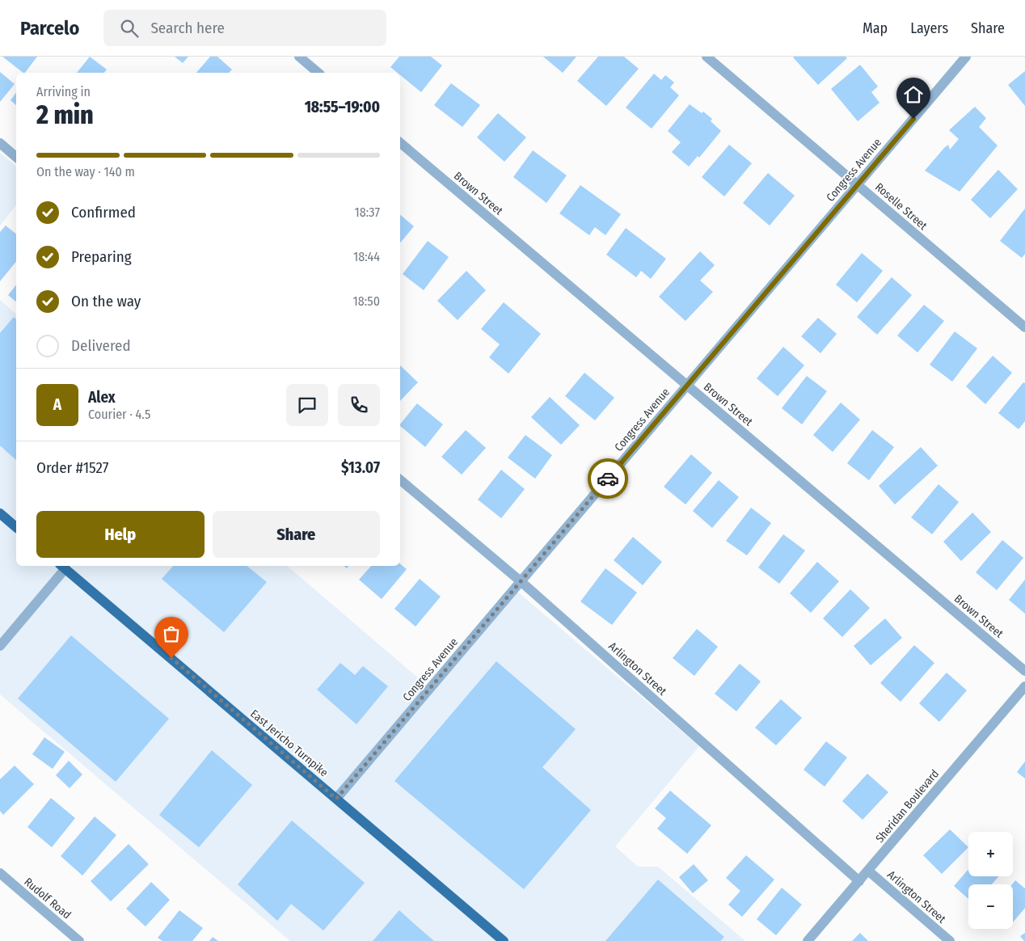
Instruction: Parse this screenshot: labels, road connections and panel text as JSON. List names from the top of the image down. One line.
{"streets":{"main road":["East Jericho Turnpike"],"street":["Congress Avenue","Brown Street","Roselle Street","Arlington Street","Sheridan Boulevard","Rudolf Road"]},"crossings":[["Congress Avenue","Brown Street"],["Congress Avenue","Roselle Street"],["Congress Avenue","Arlington Street"],["Congress Avenue","East Jericho Turnpike"],["Arlington Street","Sheridan Boulevard"]],"page":{"header":"Parcelo","search":"Search here","nav":["Map","Layers","Share"],"heading":["2 min","Arriving in","18:55–19:00"],"panel":["Alex","Courier · 4.5","Order #1527","$13.07"],"bar":"On the way · 140 m","list":[["Confirmed","18:37"],["Preparing","18:44"],["On the way","18:50"],"Delivered"],"round":"A","buttons":["Help","Share"],"map_buttons":["+","−"]}}
